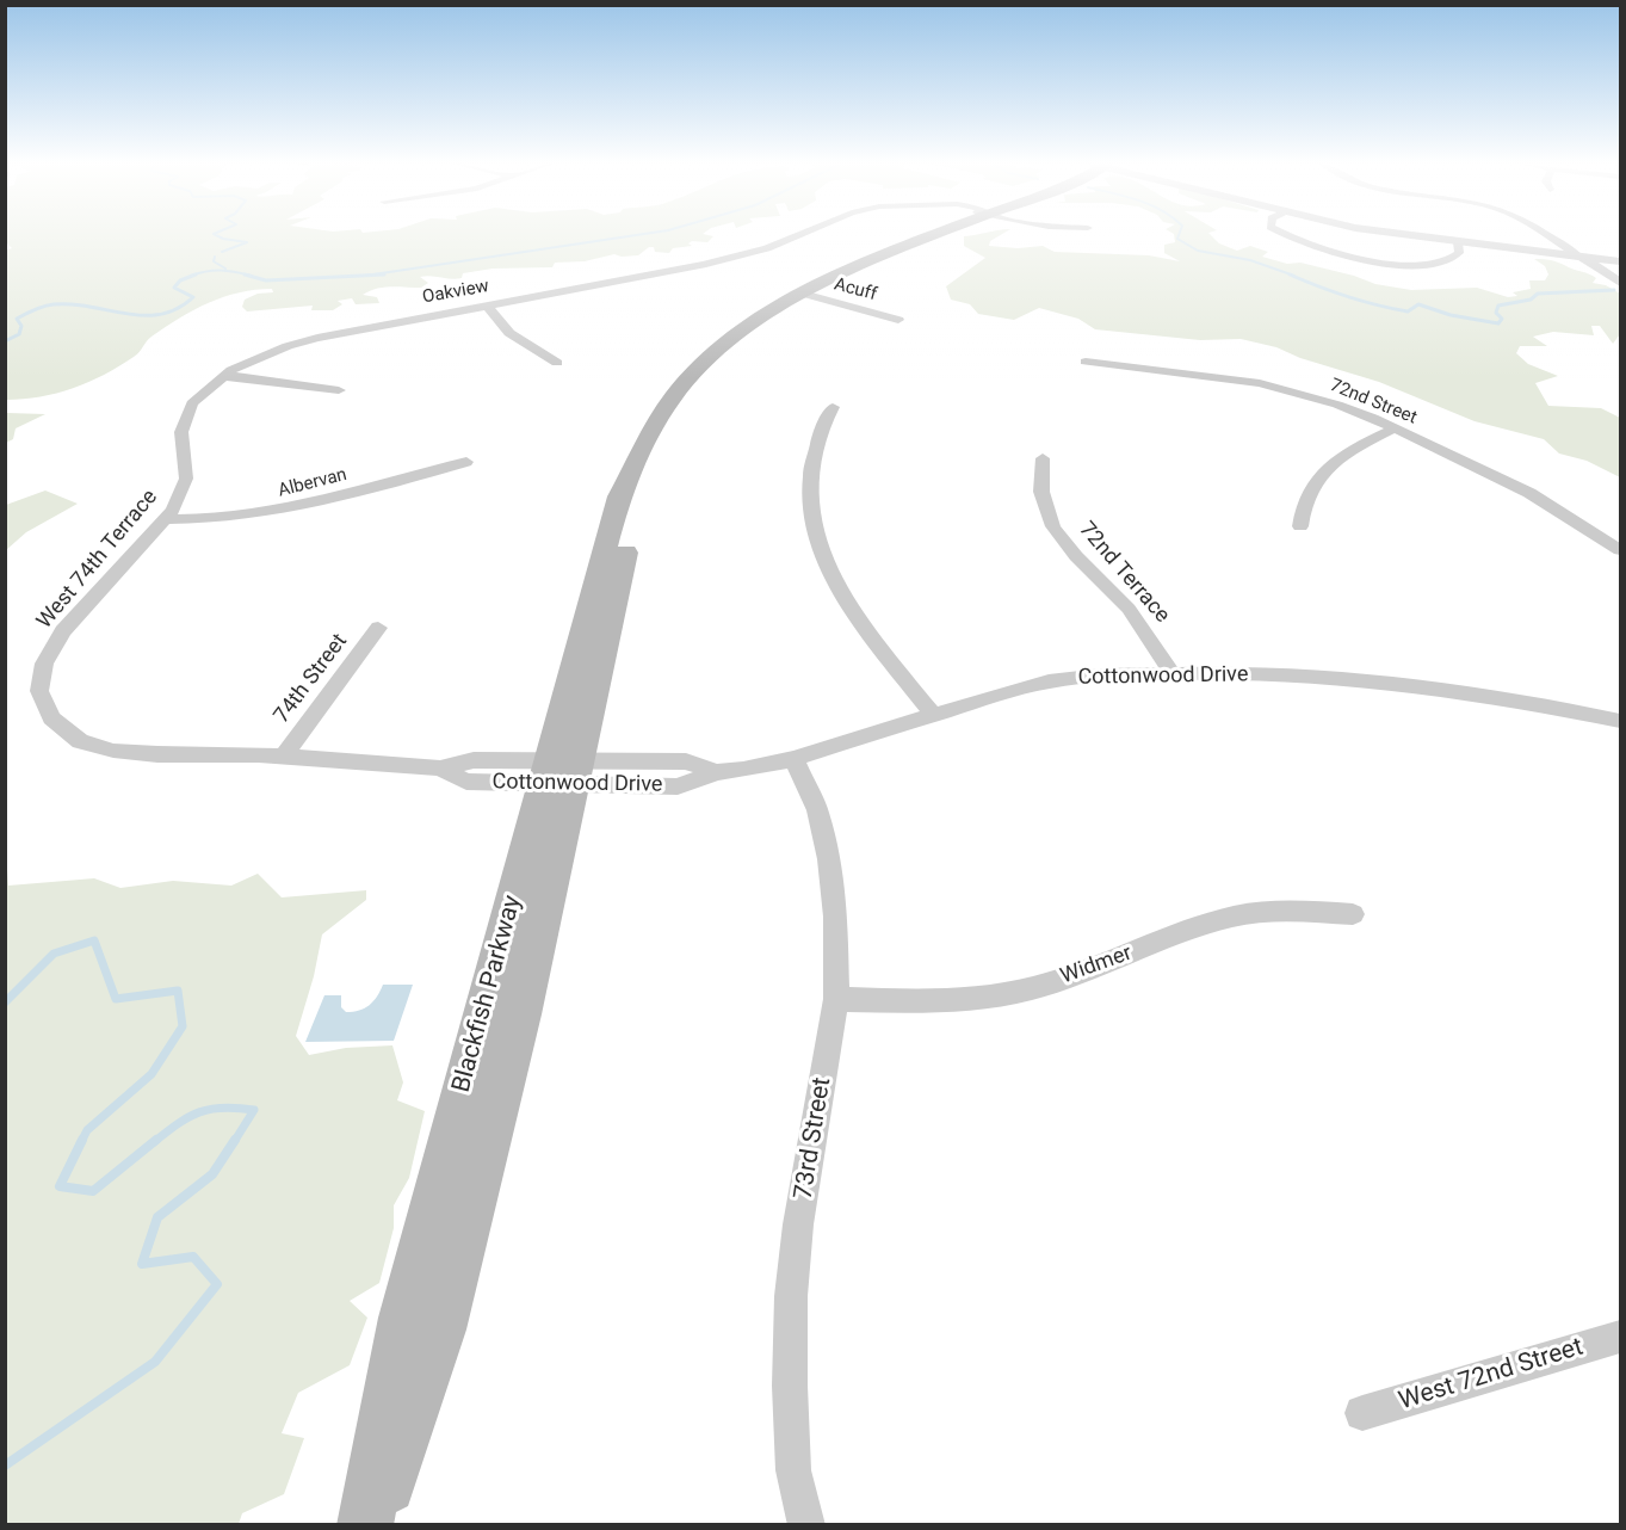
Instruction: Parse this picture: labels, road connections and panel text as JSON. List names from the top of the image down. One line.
{"streets":{"main road":["Blackfish Parkway"],"street":["Acuff","Oakview","72nd Street","Albervan","West 74th Terrace","72nd Terrace","Cottonwood Drive","74th Street","Widmer","73rd Street","West 72nd Street"]},"crossings":[["Acuff","Blackfish Parkway"],["Oakview","West 74th Terrace"],["Albervan","West 74th Terrace"],["West 74th Terrace","Cottonwood Drive"],["West 74th Terrace","74th Street"],["72nd Terrace","Cottonwood Drive"],["Cottonwood Drive","74th Street"],["Cottonwood Drive","Blackfish Parkway"],["Cottonwood Drive","73rd Street"],["Widmer","73rd Street"]]}
